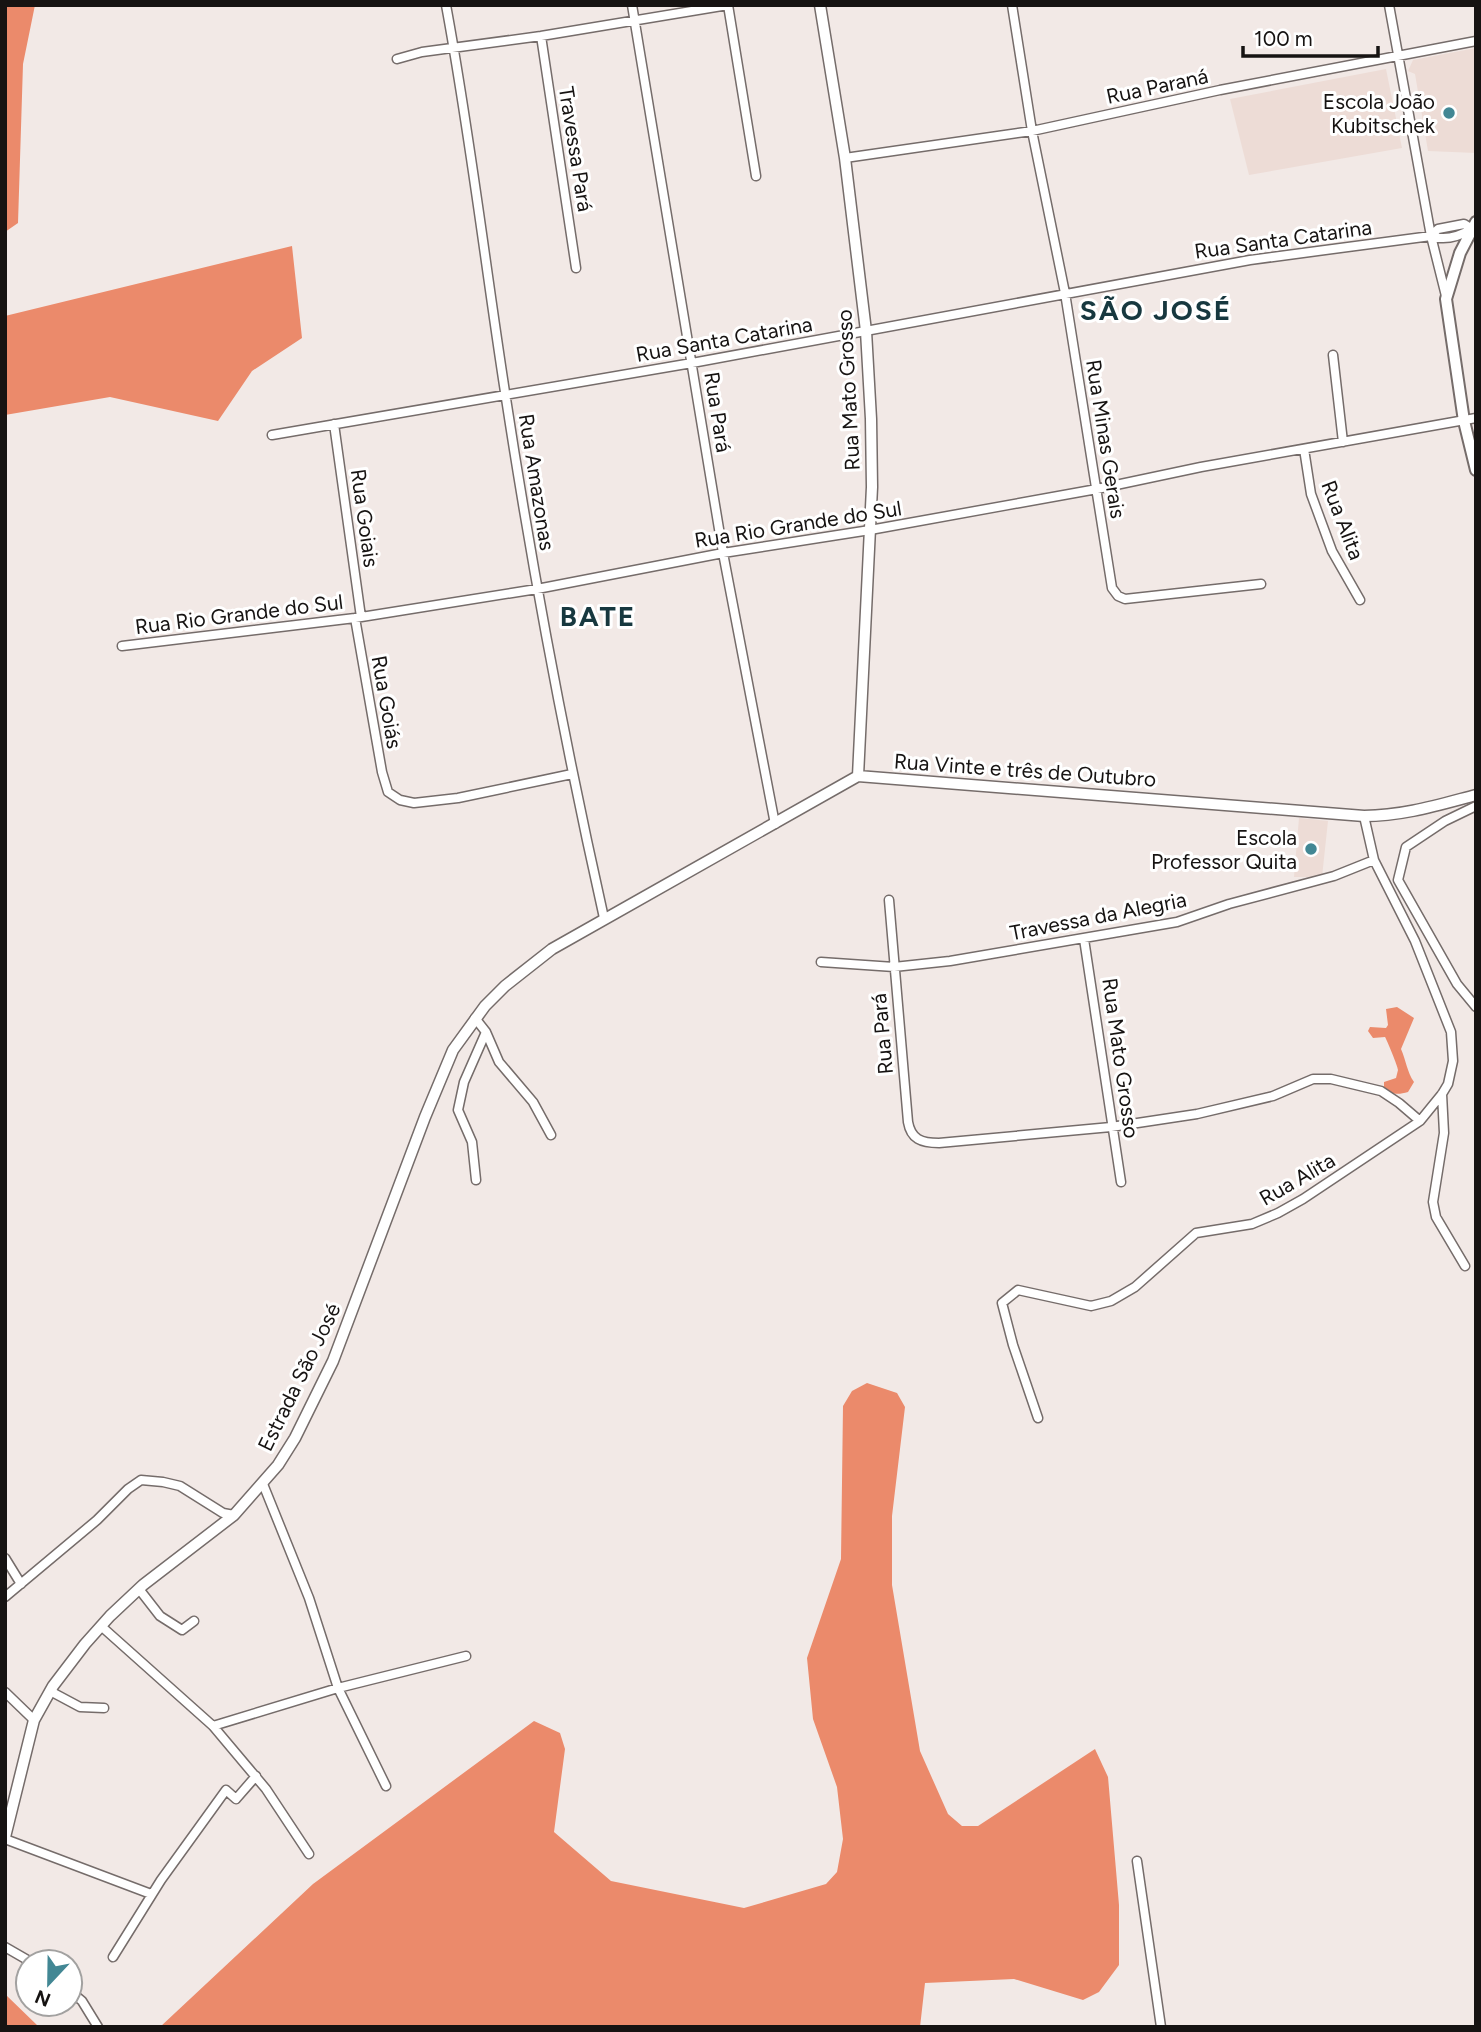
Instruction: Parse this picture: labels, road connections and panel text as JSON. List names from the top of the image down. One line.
{"streets":{"street":["Rua Paraná","Travessa Pará","Rua Santa Catarina","Rua Mato Grosso","Rua Pará","Rua Minas Gerais","Rua Amazonas","Rua Goiais","Rua Alita","Rua Rio Grande do Sul","Rua Goiás","Rua Vinte e três de Outubro","Travessa da Alegria","Estrada São José"]},"crossings":[["Rua Paraná","Rua Mato Grosso"],["Rua Paraná","Rua Minas Gerais"],["Rua Santa Catarina","Rua Mato Grosso"],["Rua Santa Catarina","Rua Pará"],["Rua Santa Catarina","Rua Minas Gerais"],["Rua Santa Catarina","Rua Amazonas"],["Rua Santa Catarina","Rua Goiais"],["Rua Mato Grosso","Rua Pará"],["Rua Mato Grosso","Rua Rio Grande do Sul"],["Rua Mato Grosso","Rua Vinte e três de Outubro"],["Rua Mato Grosso","Travessa da Alegria"],["Rua Pará","Rua Rio Grande do Sul"],["Rua Pará","Travessa da Alegria"],["Rua Minas Gerais","Rua Rio Grande do Sul"],["Rua Amazonas","Rua Rio Grande do Sul"],["Rua Amazonas","Rua Goiás"],["Rua Amazonas","Estrada São José"],["Rua Goiais","Rua Rio Grande do Sul"],["Rua Goiais","Rua Goiás"],["Rua Alita","Rua Rio Grande do Sul"],["Rua Alita","Rua Vinte e três de Outubro"],["Rua Alita","Travessa da Alegria"],["Rua Rio Grande do Sul","Rua Goiás"]],"districts":["SÃO JOSÉ","BATE"],"places":["Escola João Kubitschek","Escola Professor Quita"],"scale_bar":"100 m","north":"bottom"}
